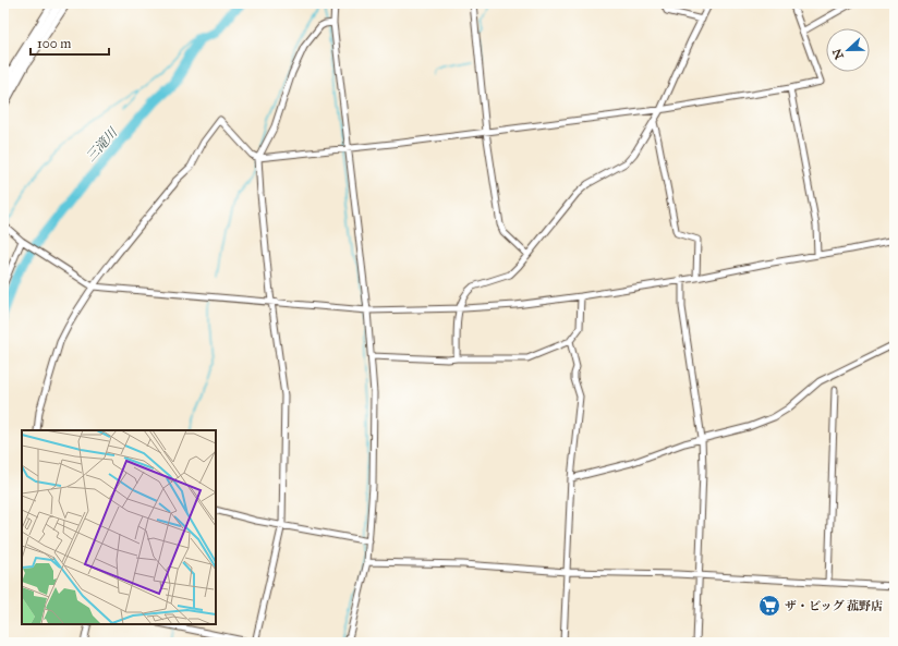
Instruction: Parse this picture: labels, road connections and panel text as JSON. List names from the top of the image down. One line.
{"water":["三滝川"],"places":{"supermarket":["ザ・ビッグ 菰野店"]},"scale_bar":"100 m","north":"left"}
